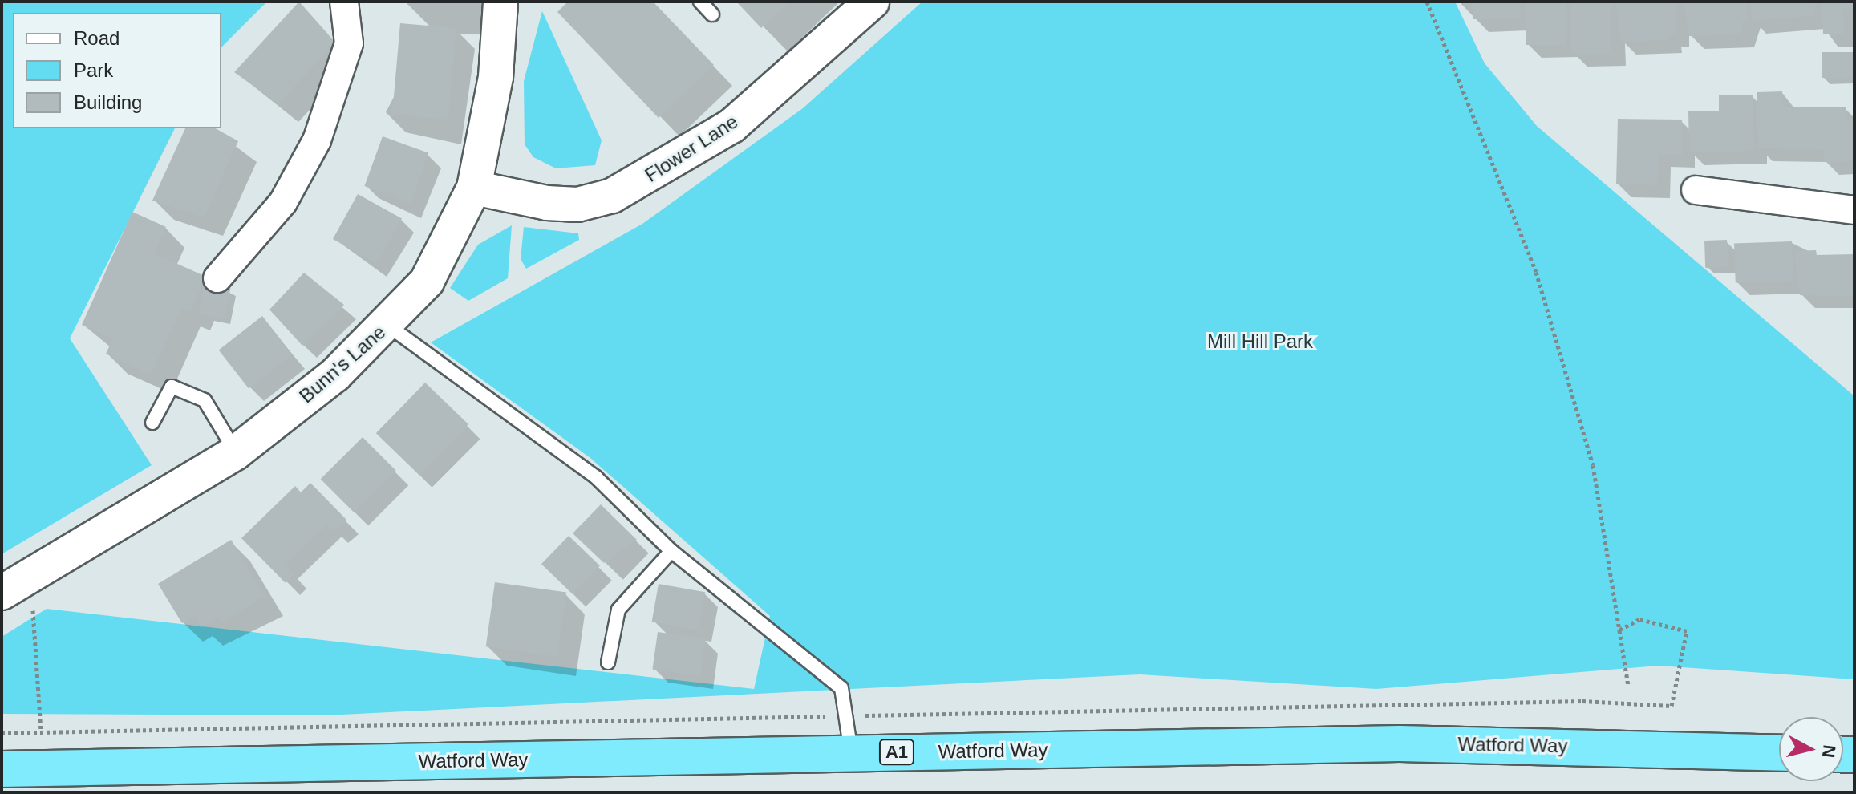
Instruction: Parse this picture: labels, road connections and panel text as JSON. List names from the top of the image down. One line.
{"streets":{"highway":["Watford Way","A1"],"street":["Flower Lane","Bunn's Lane"]},"crossings":[["Flower Lane","Bunn's Lane"]],"parks":["Mill Hill Park"],"legend":["Road","Park","Building"],"north":"right"}
